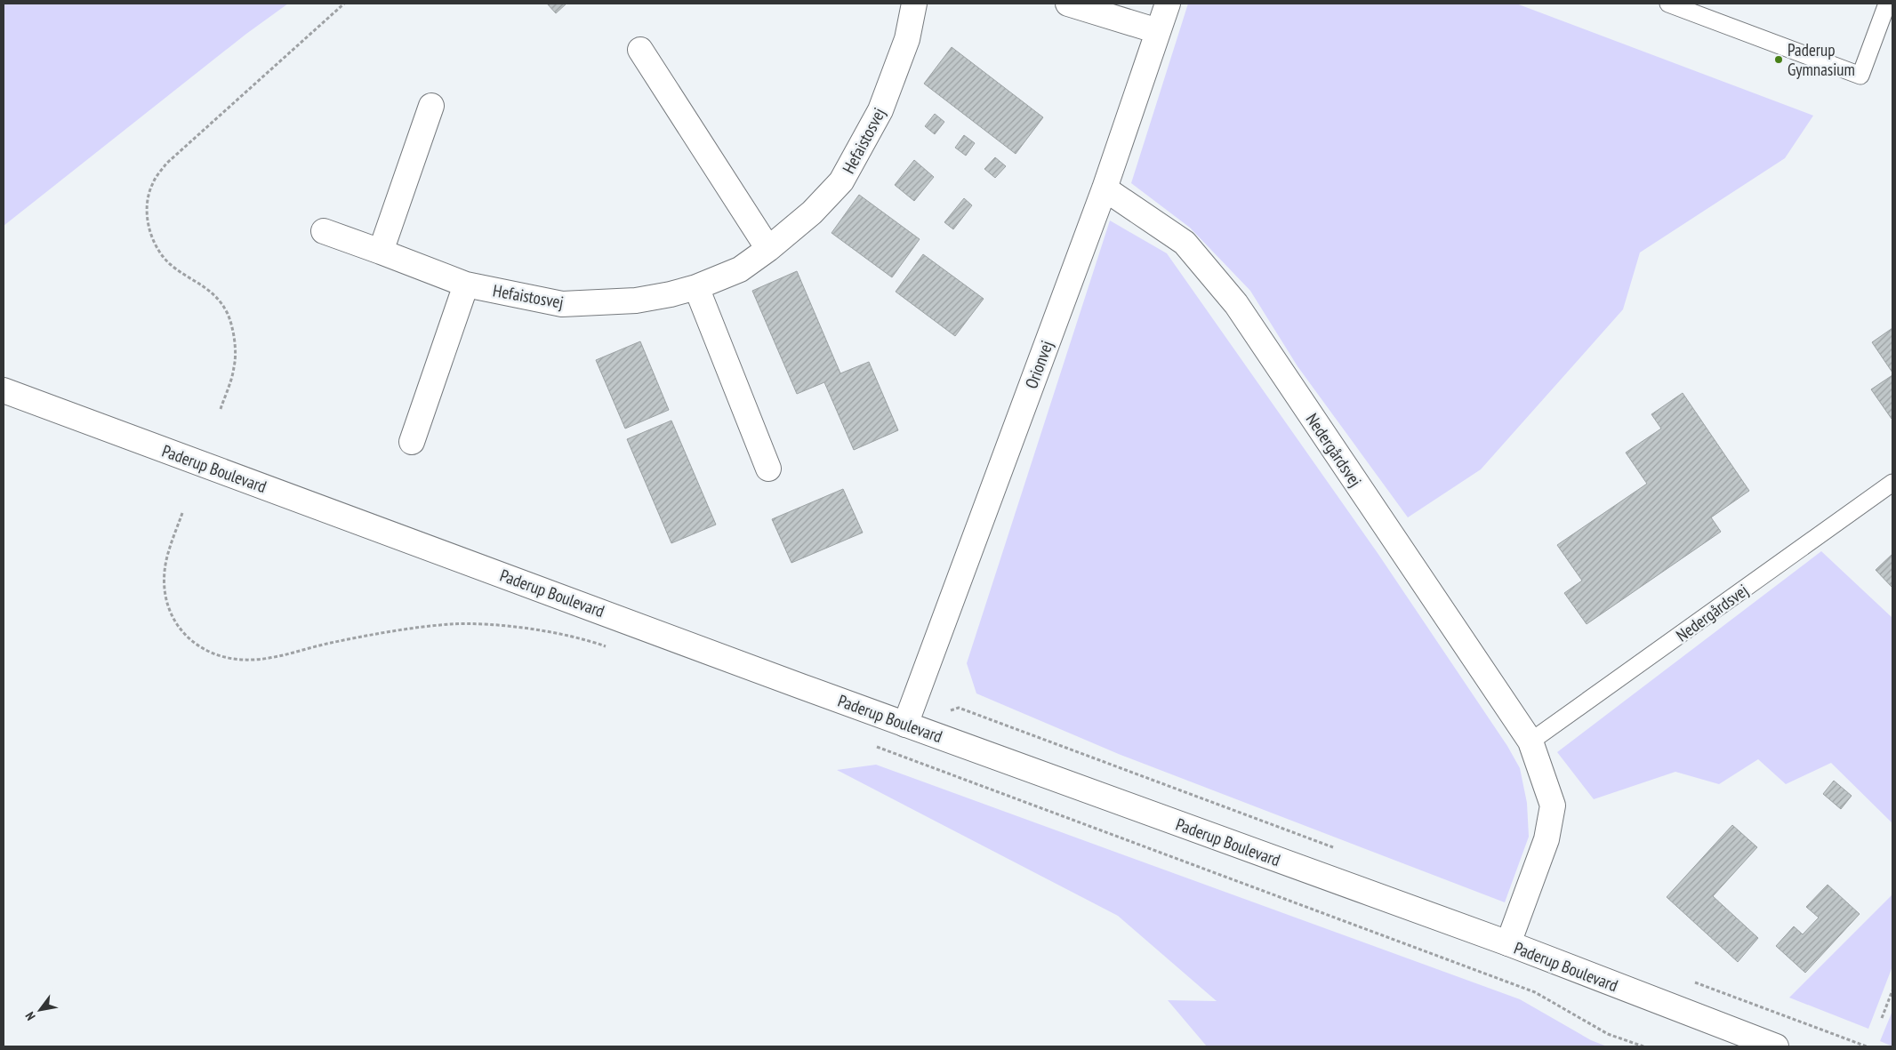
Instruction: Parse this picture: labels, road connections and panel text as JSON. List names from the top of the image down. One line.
{"streets":{"street":["Hefaistosvej","Orionvej","Nedergårdsvej","Paderup Boulevard"]},"crossings":[["Orionvej","Nedergårdsvej"],["Orionvej","Paderup Boulevard"],["Nedergårdsvej","Paderup Boulevard"]],"places":["Paderup Gymnasium"],"north":"bottom left"}
